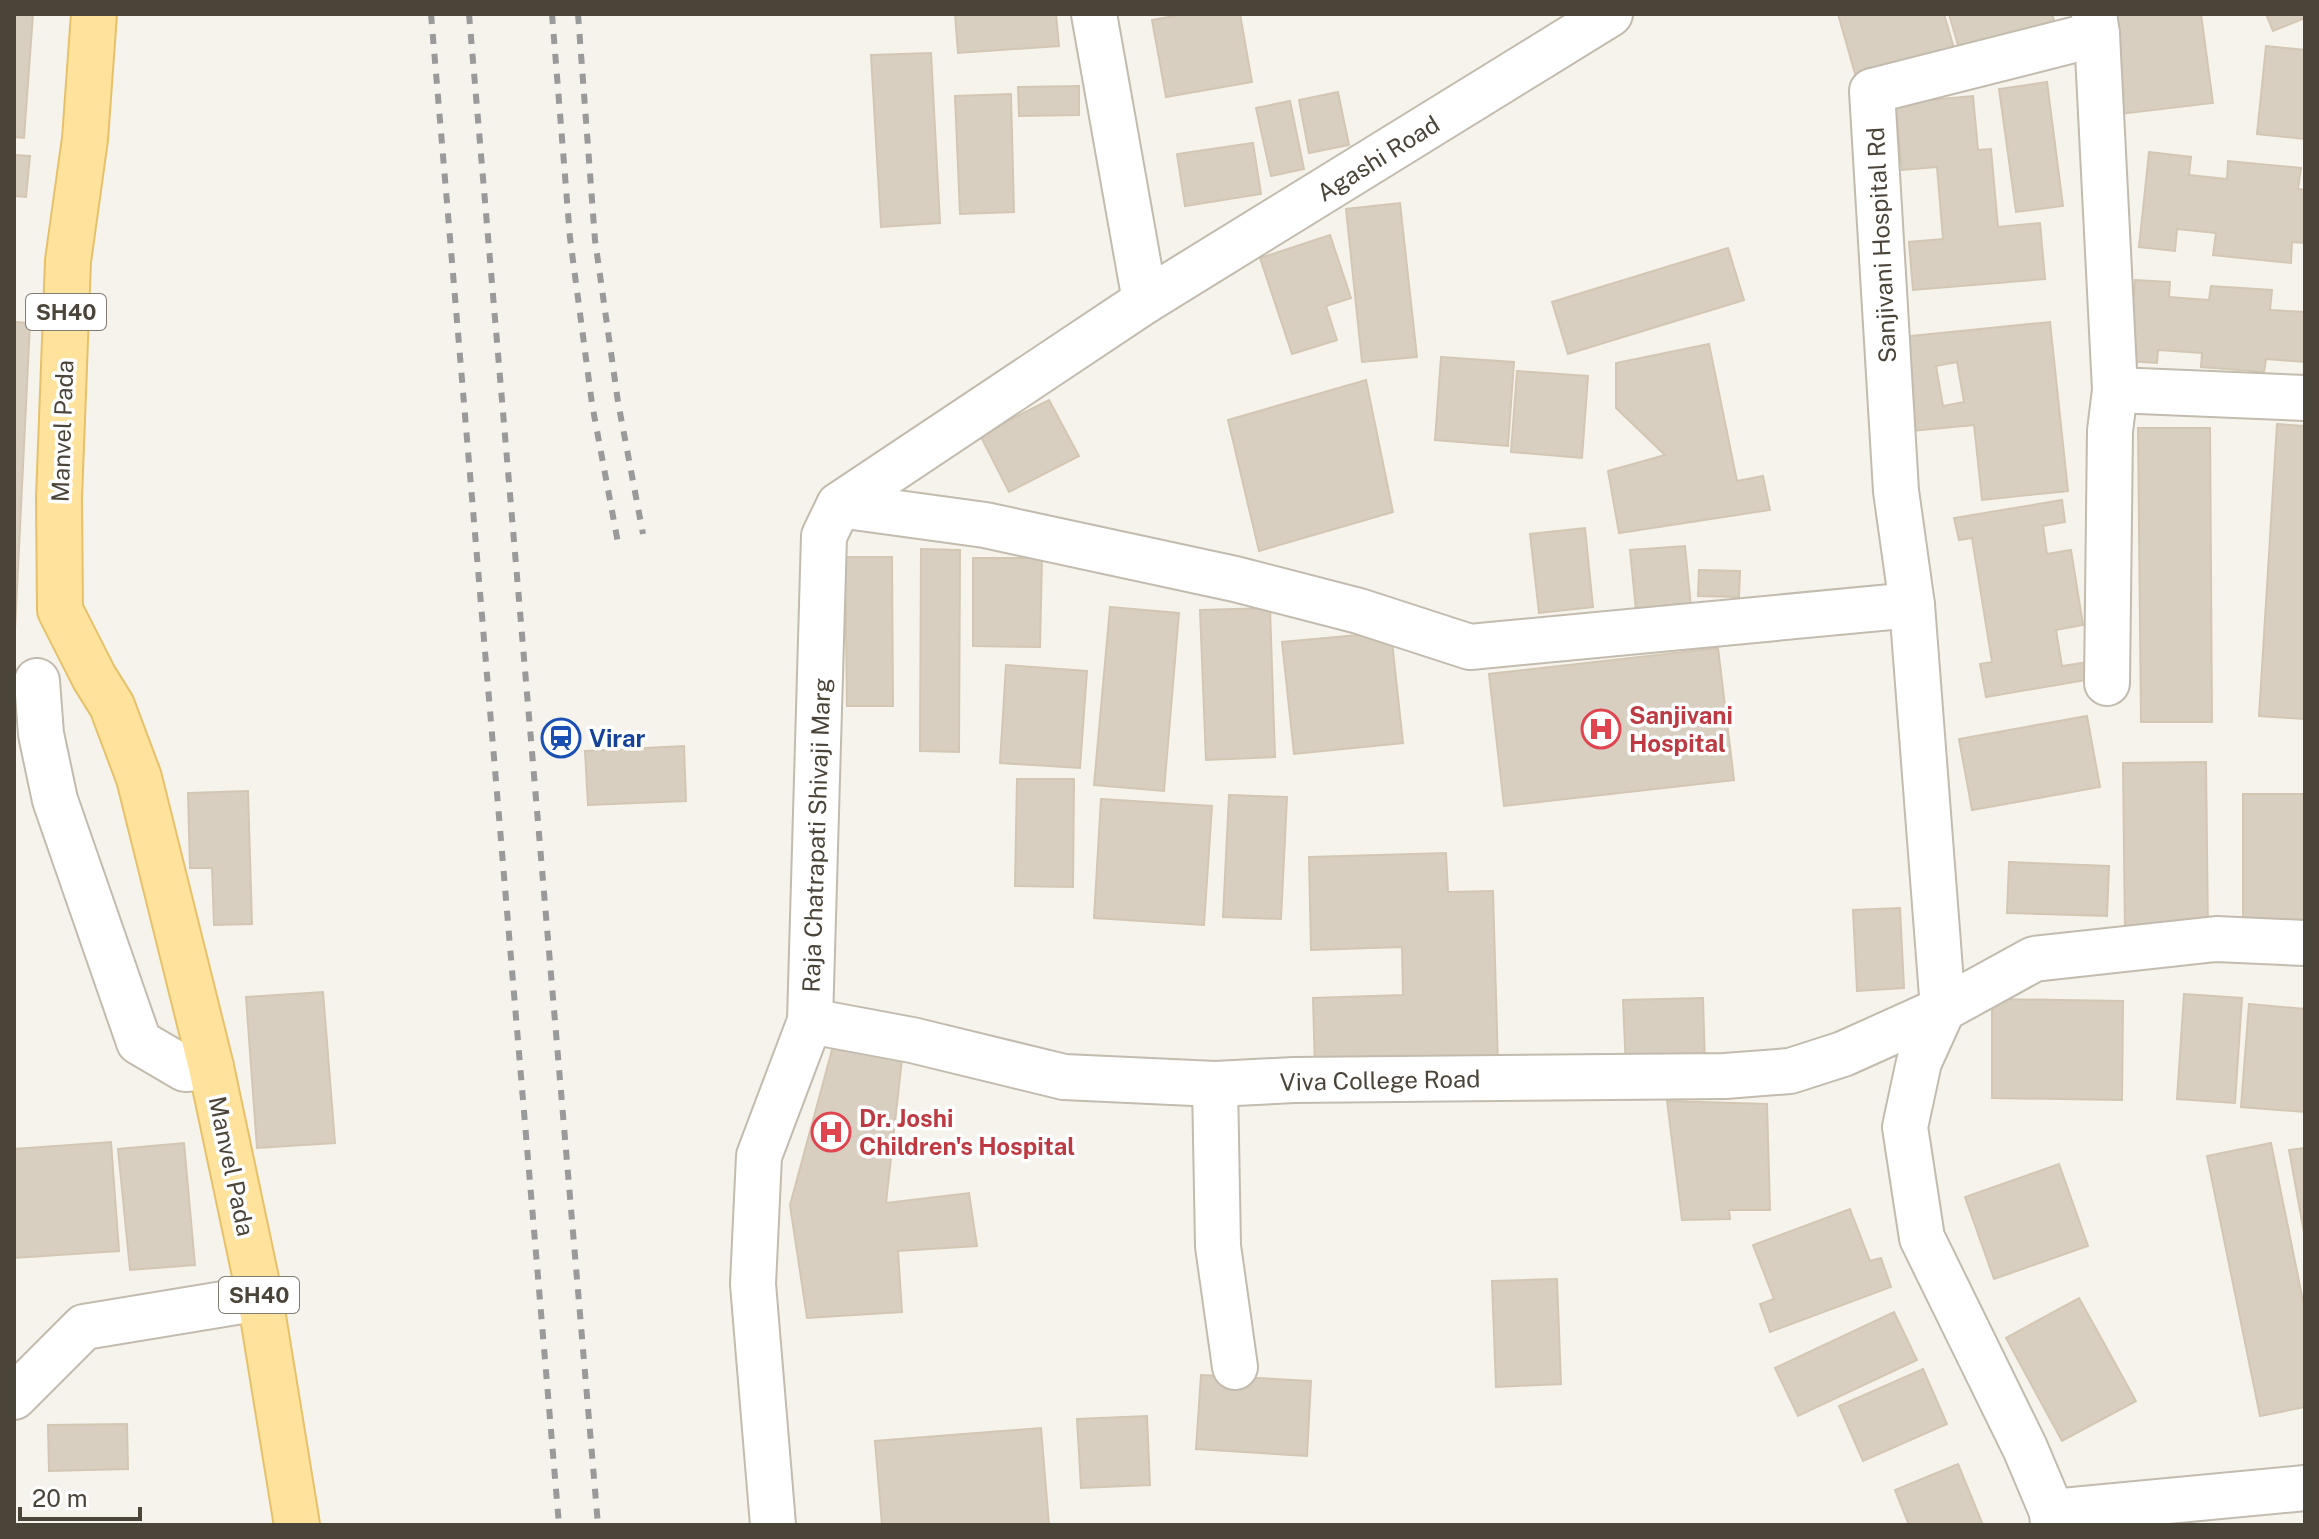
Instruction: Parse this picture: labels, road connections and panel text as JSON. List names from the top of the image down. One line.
{"streets":{"main road":["SH40","Manvel Pada"],"street":["Agashi Road","Sanjivani Hospital Rd","Raja Chatrapati Shivaji Marg","Viva College Road"]},"crossings":[["Raja Chatrapati Shivaji Marg","Viva College Road"]],"places":{"hospital":["Sanjivani Hospital","Dr. Joshi Children's Hospital"],"station":["Virar"]},"scale_bar":"20 m"}
